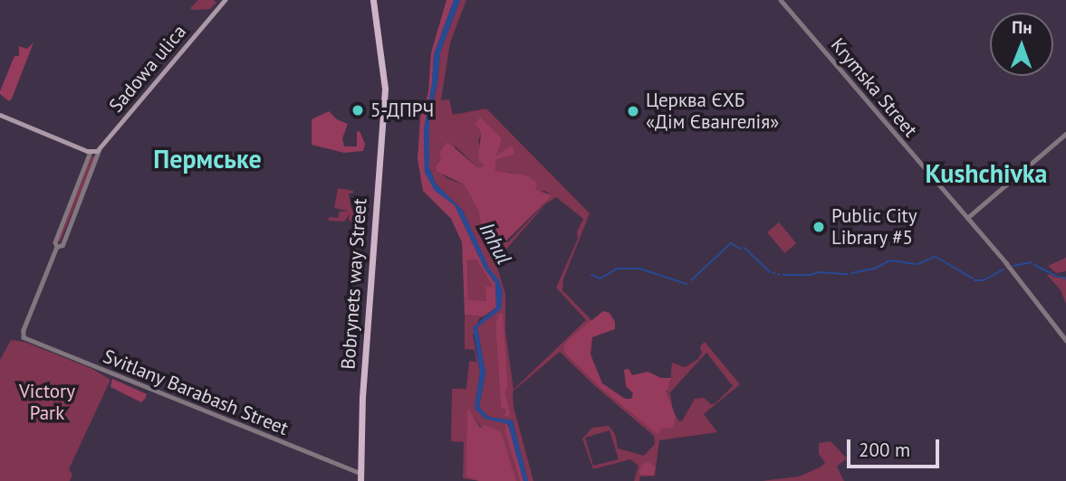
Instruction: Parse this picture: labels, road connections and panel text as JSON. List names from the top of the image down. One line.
{"streets":{"main road":["Sadowa ulica","Bobrynets way Street"],"street":["Krymska Street","Svitlany Barabash Street"]},"crossings":[["Bobrynets way Street","Svitlany Barabash Street"]],"districts":["Пермське","Kushchivka"],"water":["Inhul"],"parks":["Victory Park"],"places":["5-ДПРЧ","Церква ЄХБ «Дім Євангелія»","Public City Library #5"],"scale_bar":"200 m","north":"top"}
